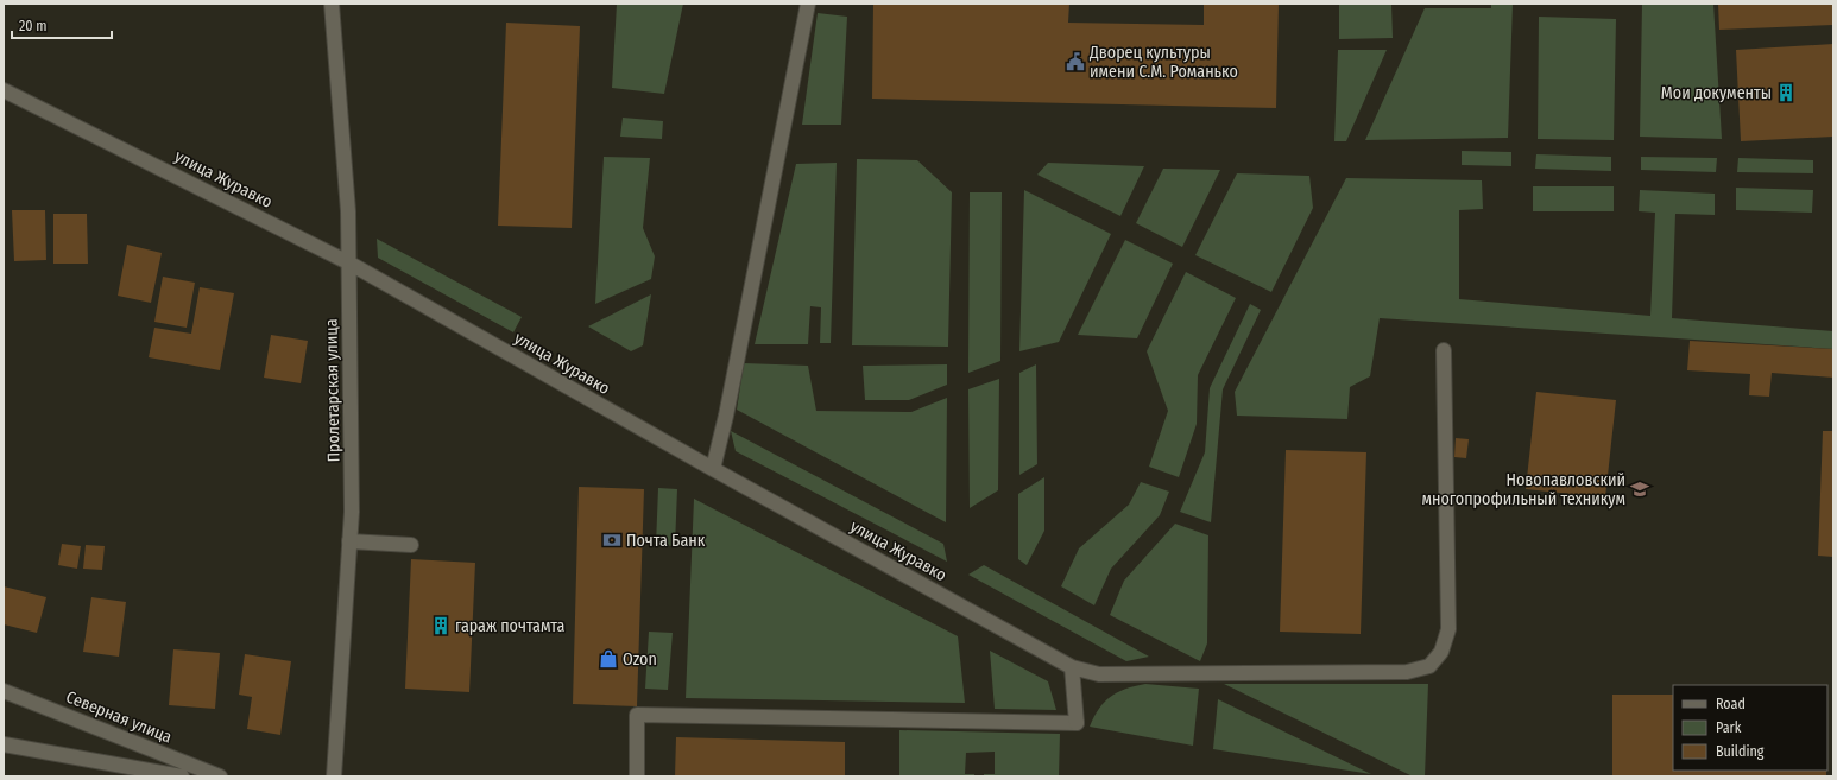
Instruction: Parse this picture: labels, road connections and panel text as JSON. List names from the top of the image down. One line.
{"streets":{"street":["улица Журавко","Пролетарская улица","Северная улица"]},"crossings":[["улица Журавко","Пролетарская улица"]],"places":{"public building":["Дворец культуры имени С.М. Романько"],"building":["Мои документы","гараж почтамта"],"school or university":["Новопавловский многопрофильный техникум"],"bank":["Почта Банк"],"shop":["Ozon"]},"legend":["Road","Park","Building"],"scale_bar":"20 m"}
